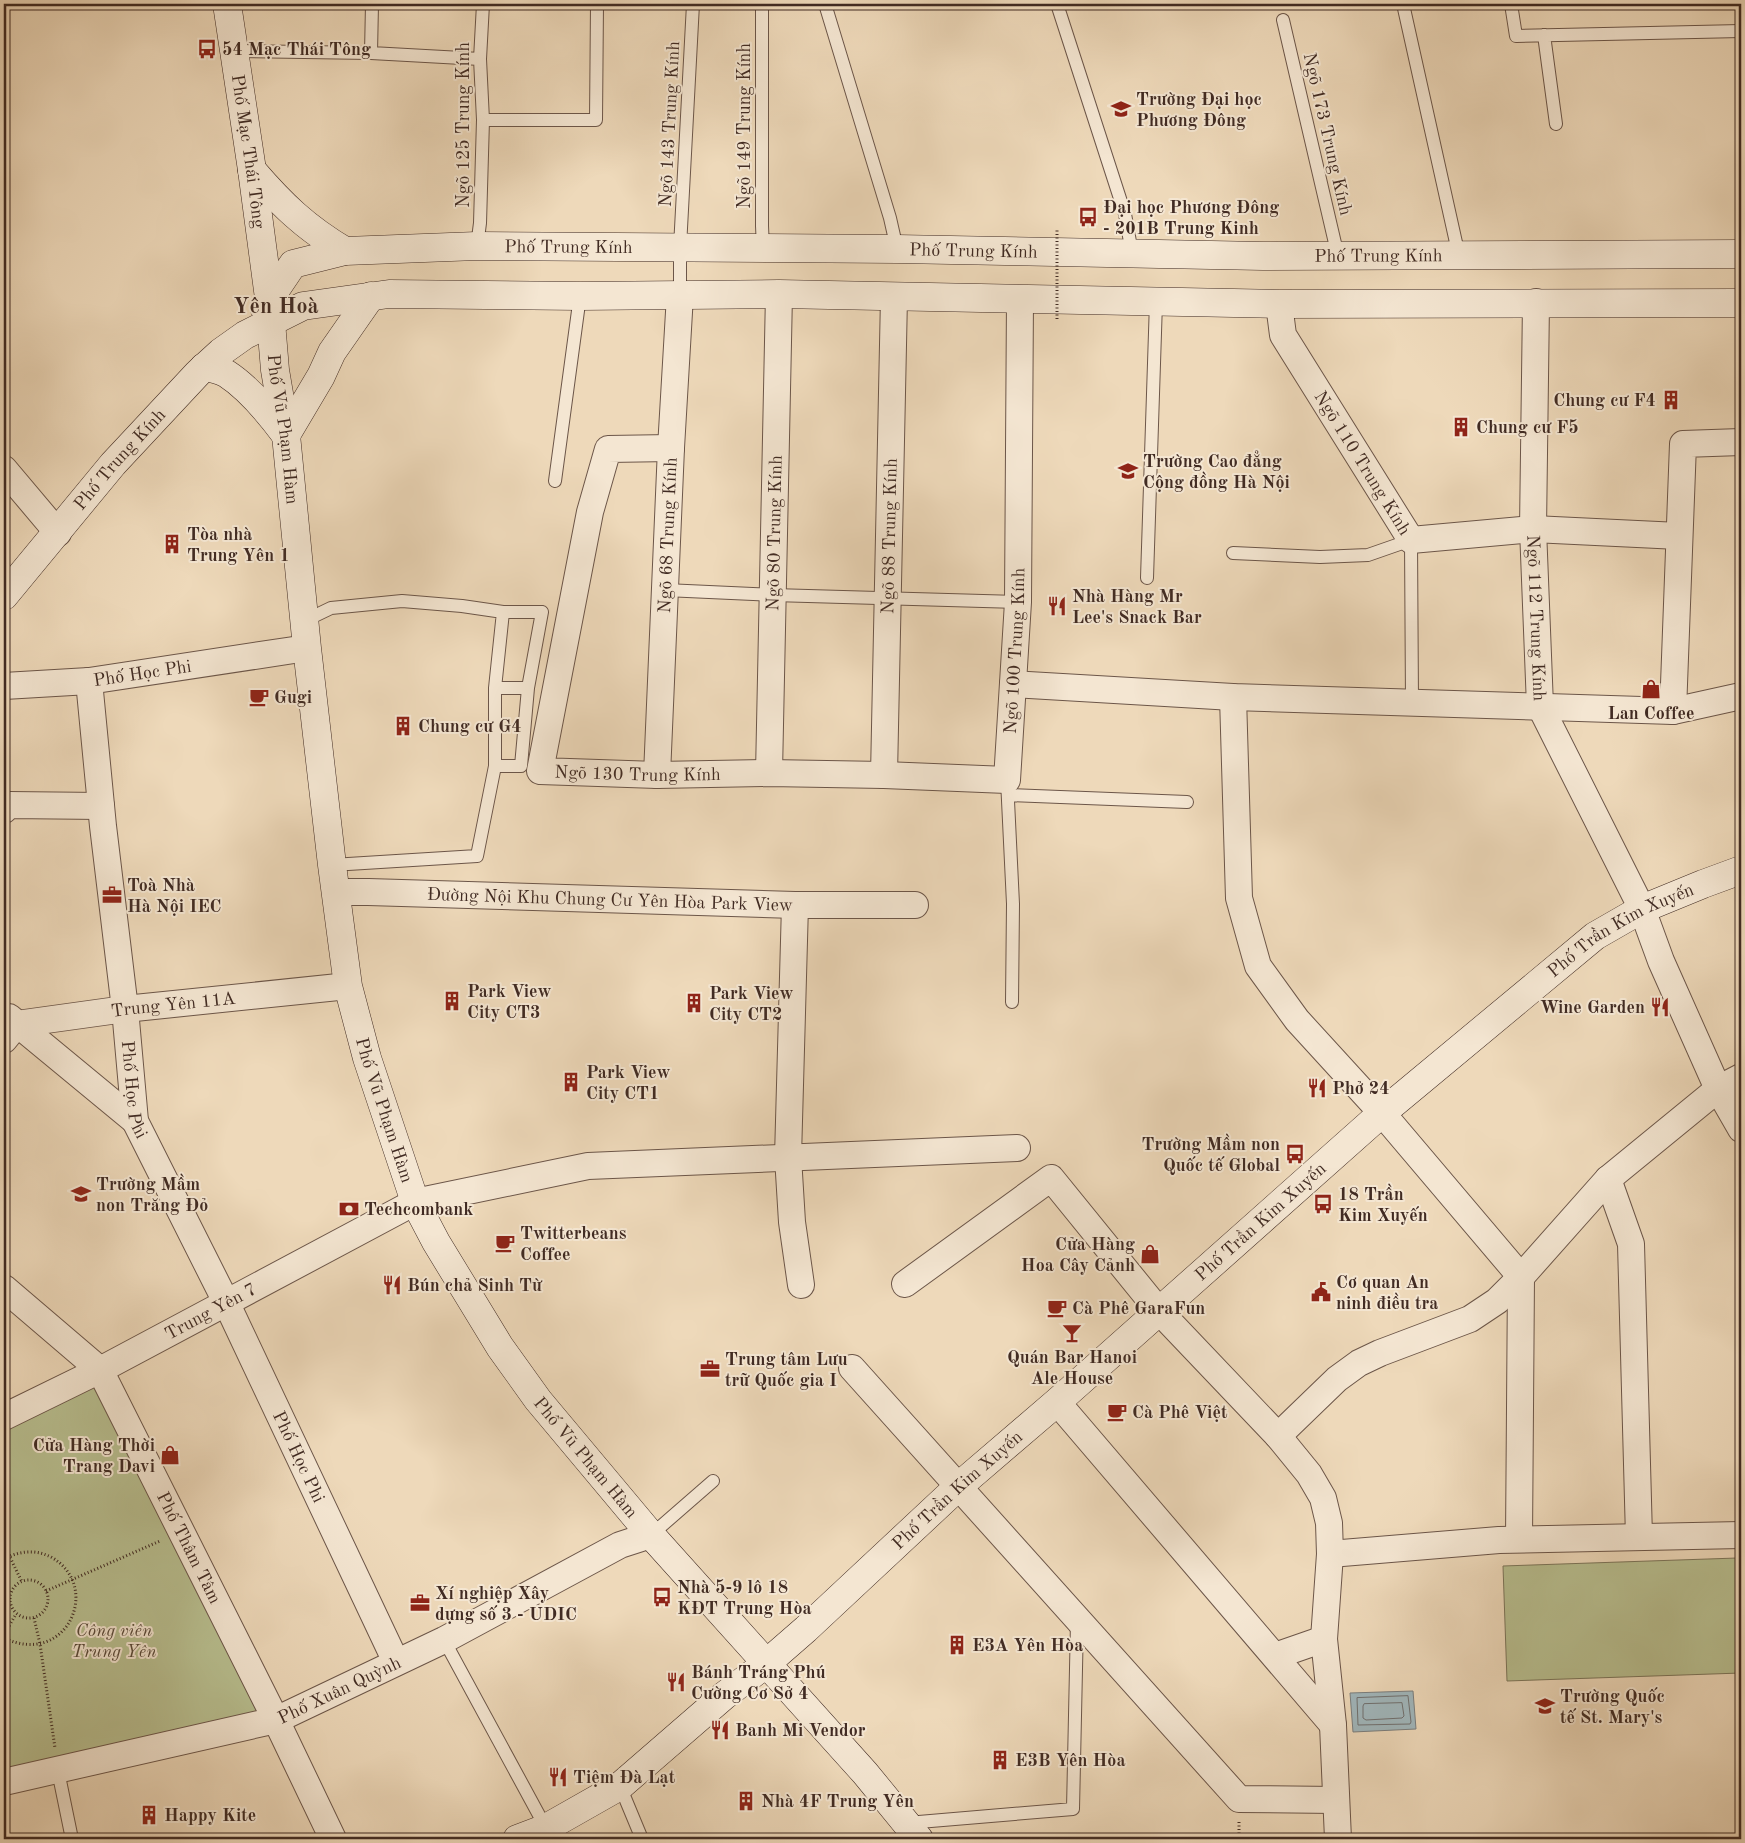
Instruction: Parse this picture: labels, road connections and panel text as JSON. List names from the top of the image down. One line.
{"streets":{"street":["Phố Mạc Thái Tông","Phố Trung Kính","Phố Vũ Phạm Hàm","Ngõ 110 Trung Kính","Ngõ 80 Trung Kính","Ngõ 68 Trung Kính","Ngõ 88 Trung Kính","Ngõ 112 Trung Kính","Ngõ 100 Trung Kính","Phố Học Phi","Ngõ 130 Trung Kính","Đường Nội Khu Chung Cư Yên Hòa Park View","Phố Trần Kim Xuyến","Trung Yên 11A","Trung Yên 7","Phố Thâm Tâm","Phố Xuân Quỳnh"],"lane":["Ngõ 143 Trung Kính","Ngõ 125 Trung Kính","Ngõ 149 Trung Kính","Ngõ 173 Trung Kính"]},"crossings":[["Ngõ 143 Trung Kính","Phố Trung Kính"],["Ngõ 143 Trung Kính","Ngõ 68 Trung Kính"],["Ngõ 125 Trung Kính","Phố Trung Kính"],["Ngõ 149 Trung Kính","Phố Trung Kính"],["Ngõ 173 Trung Kính","Phố Trung Kính"],["Phố Mạc Thái Tông","Phố Trung Kính"],["Phố Mạc Thái Tông","Phố Vũ Phạm Hàm"],["Phố Trung Kính","Phố Vũ Phạm Hàm"],["Phố Vũ Phạm Hàm","Phố Học Phi"],["Phố Vũ Phạm Hàm","Đường Nội Khu Chung Cư Yên Hòa Park View"],["Phố Vũ Phạm Hàm","Phố Trần Kim Xuyến"],["Phố Vũ Phạm Hàm","Trung Yên 11A"],["Phố Vũ Phạm Hàm","Trung Yên 7"],["Phố Vũ Phạm Hàm","Phố Xuân Quỳnh"],["Ngõ 110 Trung Kính","Ngõ 112 Trung Kính"],["Ngõ 80 Trung Kính","Ngõ 130 Trung Kính"],["Ngõ 68 Trung Kính","Ngõ 130 Trung Kính"],["Ngõ 88 Trung Kính","Ngõ 130 Trung Kính"],["Ngõ 112 Trung Kính","Phố Trần Kim Xuyến"],["Ngõ 100 Trung Kính","Ngõ 130 Trung Kính"],["Phố Học Phi","Trung Yên 11A"],["Phố Học Phi","Trung Yên 7"],["Phố Học Phi","Phố Xuân Quỳnh"],["Trung Yên 7","Phố Thâm Tâm"],["Phố Thâm Tâm","Phố Xuân Quỳnh"]],"districts":["Yên Hoà"],"parks":["Công viên Trung Yên"],"places":{"bus stop":["54 Mạc Thái Tông","Đại học Phương Đông - 201B Trung Kinh","Trường Mầm non Quốc tế Global","18 Trần Kim Xuyến","Nhà 5-9 lô 18 KĐT Trung Hòa"],"school or university":["Trường Đại học Phương Đông","Trường Cao đẳng Cộng đồng Hà Nội","Trường Mầm non Trăng Đỏ","Trường Quốc tế St. Mary's"],"building":["Chung cư F4","Chung cư F5","Tòa nhà Trung Yên 1","Chung cư G4","Park View City CT3","Park View City CT2","Park View City CT1","E3A Yên Hòa","E3B Yên Hòa","Nhà 4F Trung Yên","Happy Kite"],"restaurant":["Nhà Hàng Mr Lee's Snack Bar","Wine Garden","Phở 24","Bún chả Sinh Từ","Bánh Tráng Phú Cường Cơ Sở 4","Banh Mi Vendor","Tiệm Đà Lạt"],"shop":["Lan Coffee","Cửa Hàng Hoa Cây Cảnh","Cửa Hàng Thời Trang Davi"],"cafe":["Gugi","Twitterbeans Coffee","Cà Phê GaraFun","Cà Phê Việt"],"office":["Toà Nhà Hà Nội IEC","Trung tâm Lưu trữ Quốc gia I","Xí nghiệp Xây dựng số 3 - UDIC"],"bank":["Techcombank"],"public building":["Cơ quan An ninh điều tra"],"bar":["Quán Bar Hanoi Ale House"]}}
